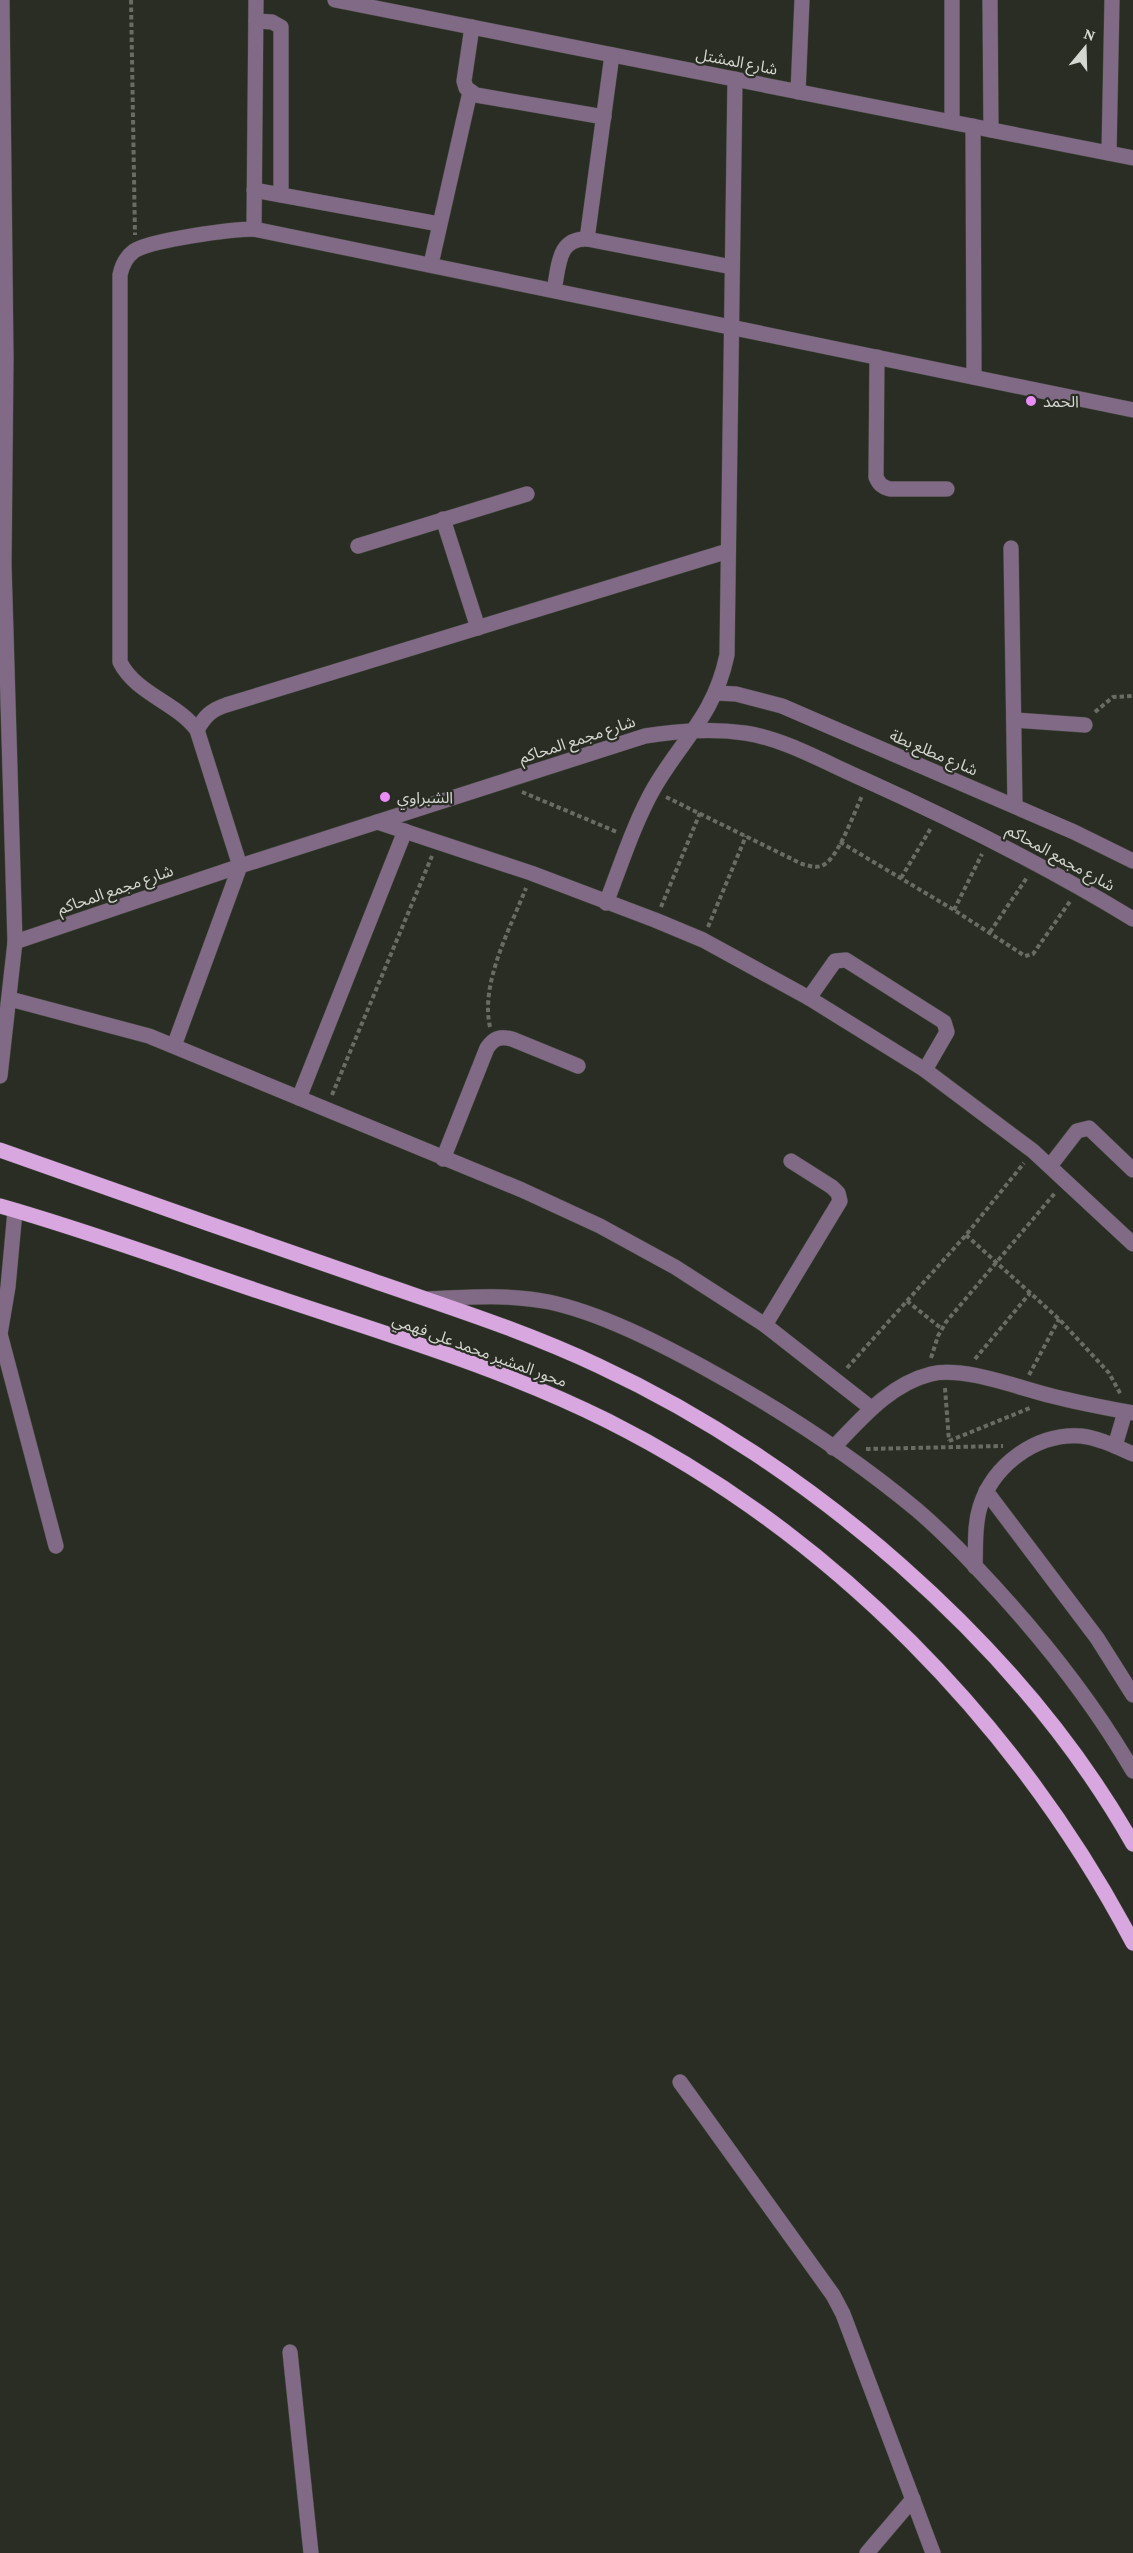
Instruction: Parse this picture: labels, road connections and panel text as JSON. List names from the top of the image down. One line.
{"streets":{"main road":["محور المشير محمد على فهمي"],"street":["شارع المشتل","شارع مجمع المحاكم","شارع مطلع بطة"]},"places":["الحمد","الشبراوي"],"north":"top"}
